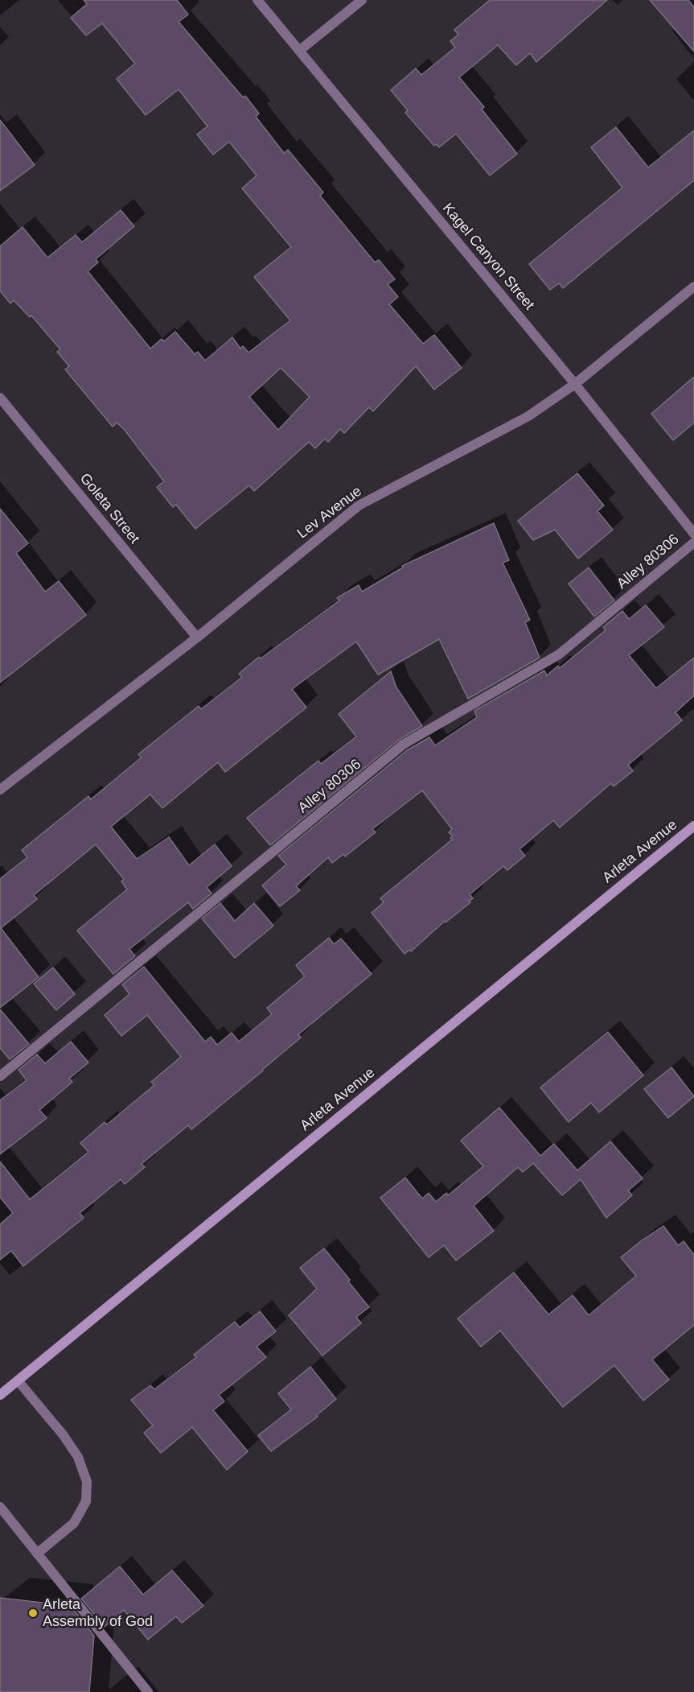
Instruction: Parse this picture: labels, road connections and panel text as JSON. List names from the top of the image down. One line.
{"streets":{"main road":["Arleta Avenue"],"street":["Kagel Canyon Street","Goleta Street","Lev Avenue","Alley 80306"]},"crossings":[["Kagel Canyon Street","Lev Avenue"],["Goleta Street","Lev Avenue"]],"places":["Arleta Assembly of God"]}
